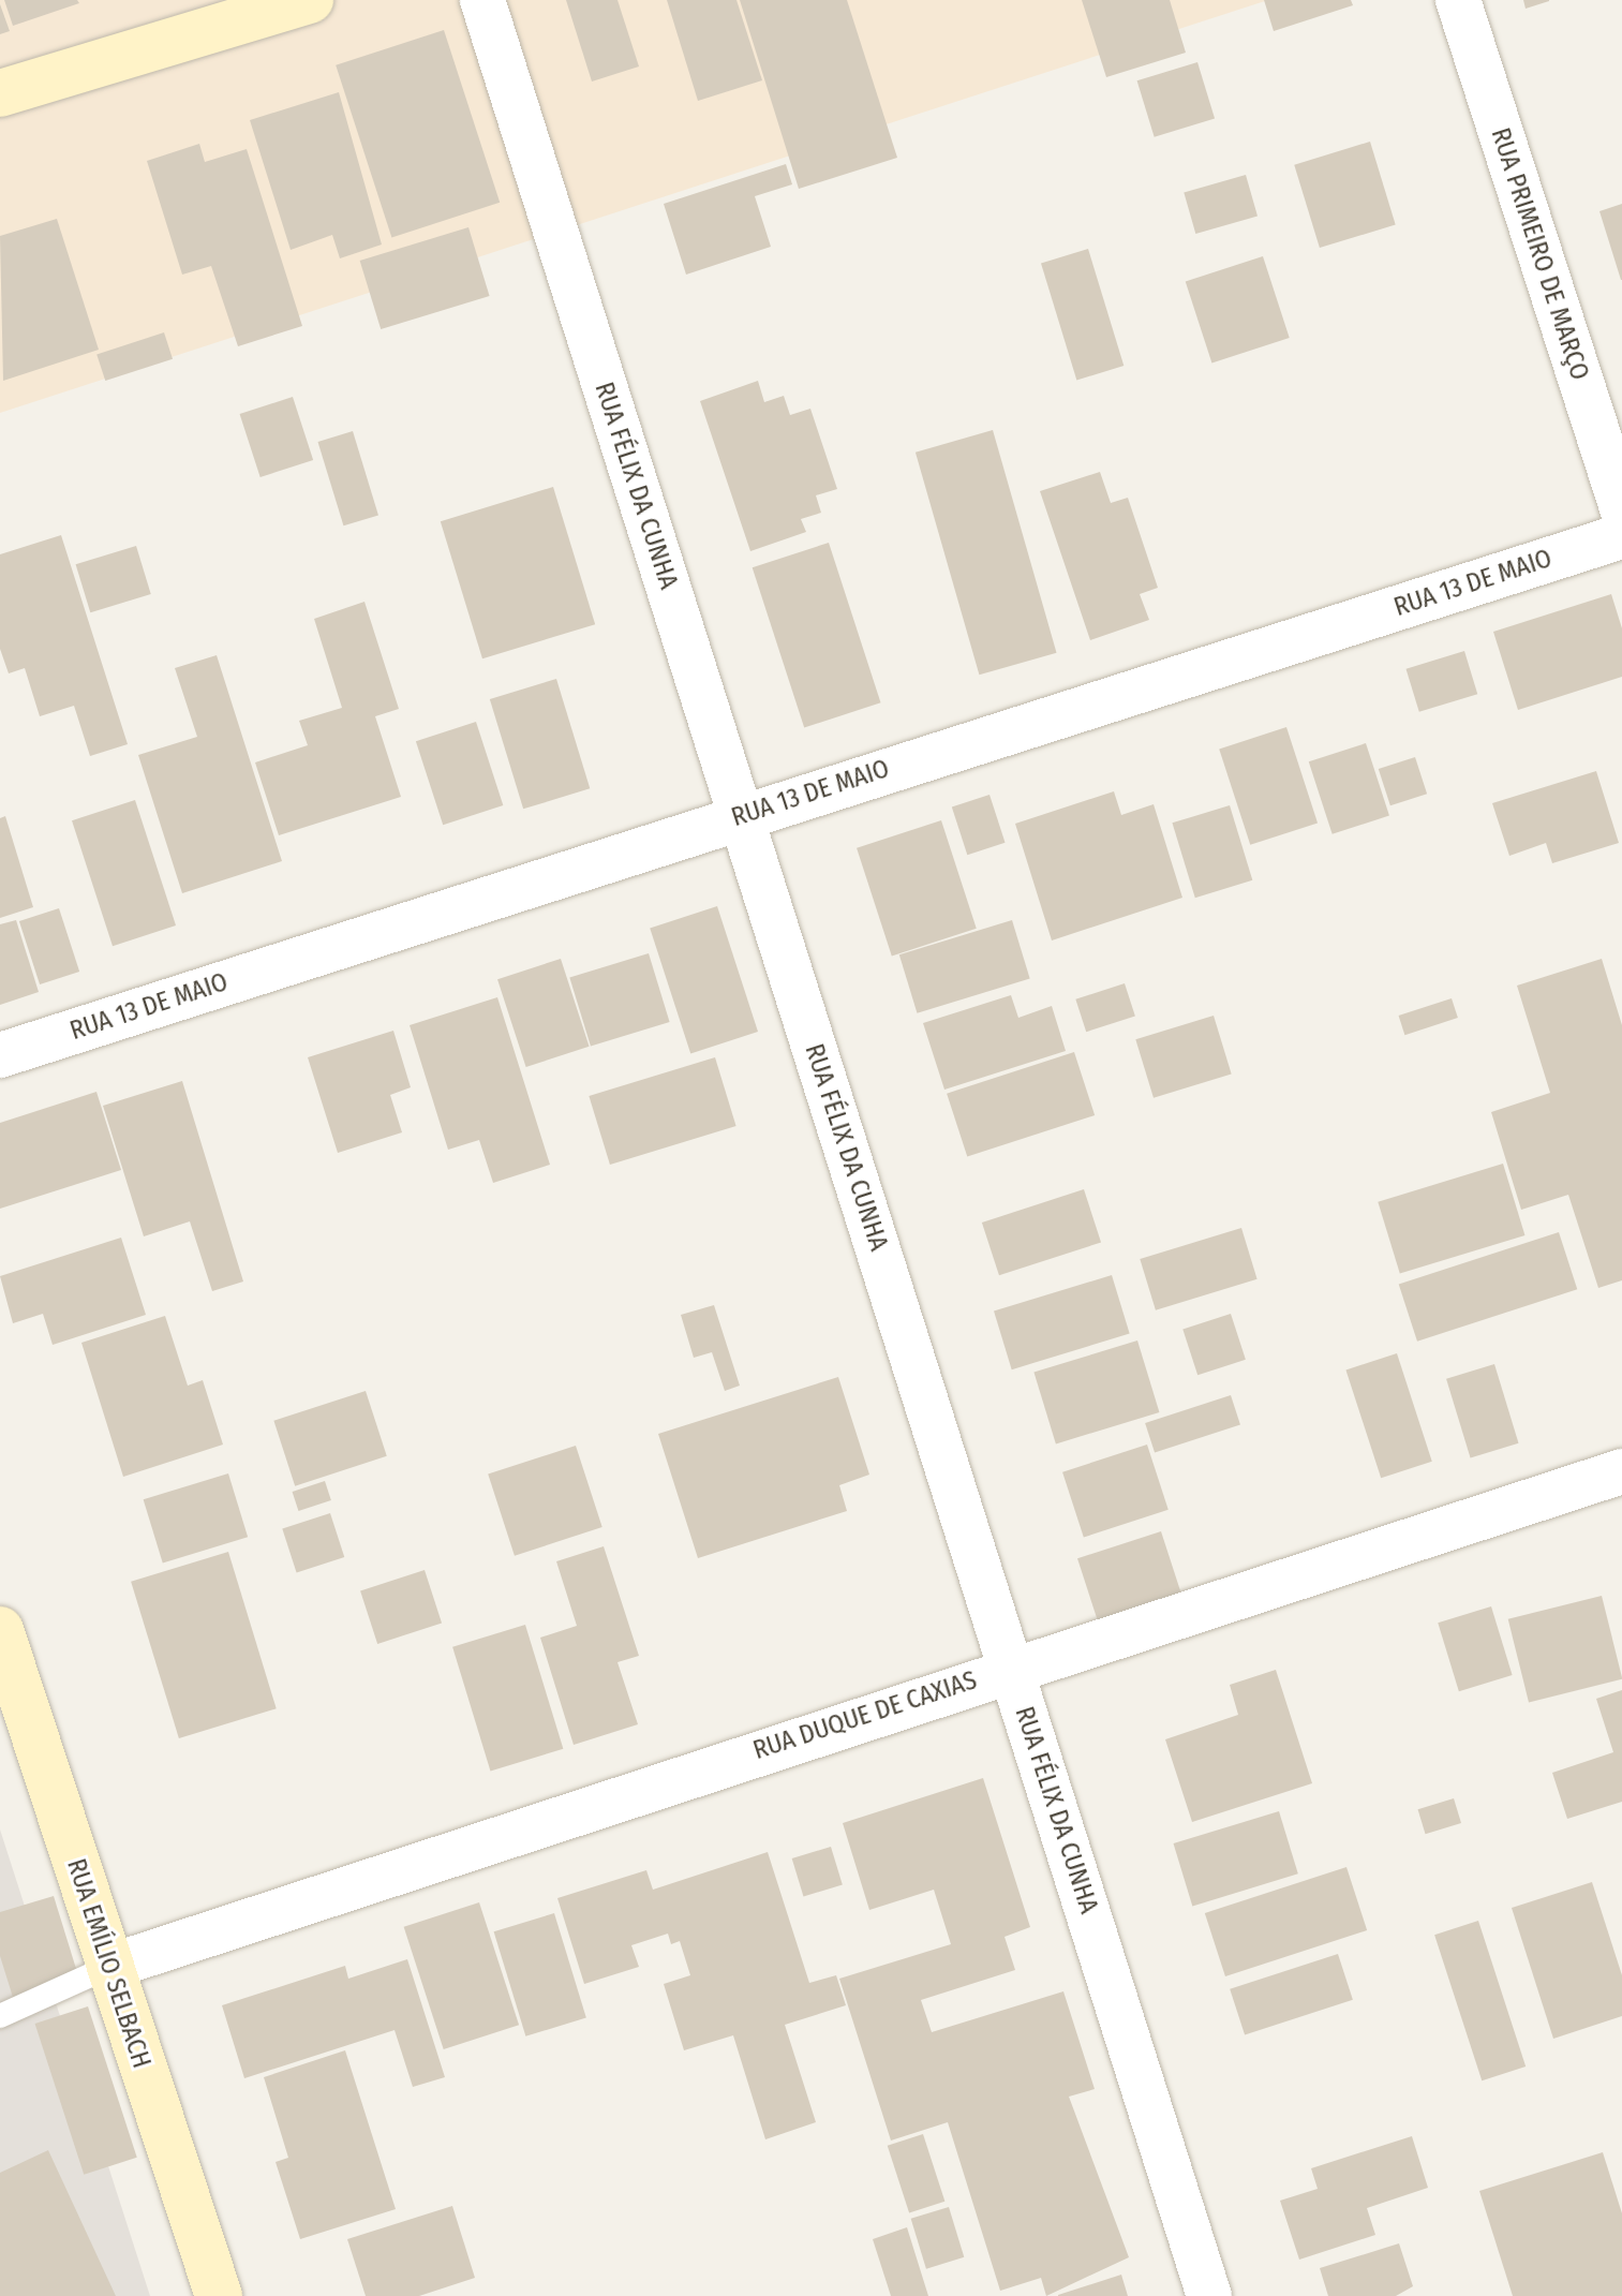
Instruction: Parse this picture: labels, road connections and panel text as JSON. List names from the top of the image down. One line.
{"streets":{"main road":["RUA EMÍLIO SELBACH"],"street":["RUA PRIMEIRO DE MARÇO","RUA FÉLIX DA CUNHA","RUA 13 DE MAIO","RUA DUQUE DE CAXIAS"]},"crossings":[["RUA FÉLIX DA CUNHA","RUA 13 DE MAIO"],["RUA FÉLIX DA CUNHA","RUA DUQUE DE CAXIAS"],["RUA DUQUE DE CAXIAS","RUA EMÍLIO SELBACH"]]}
